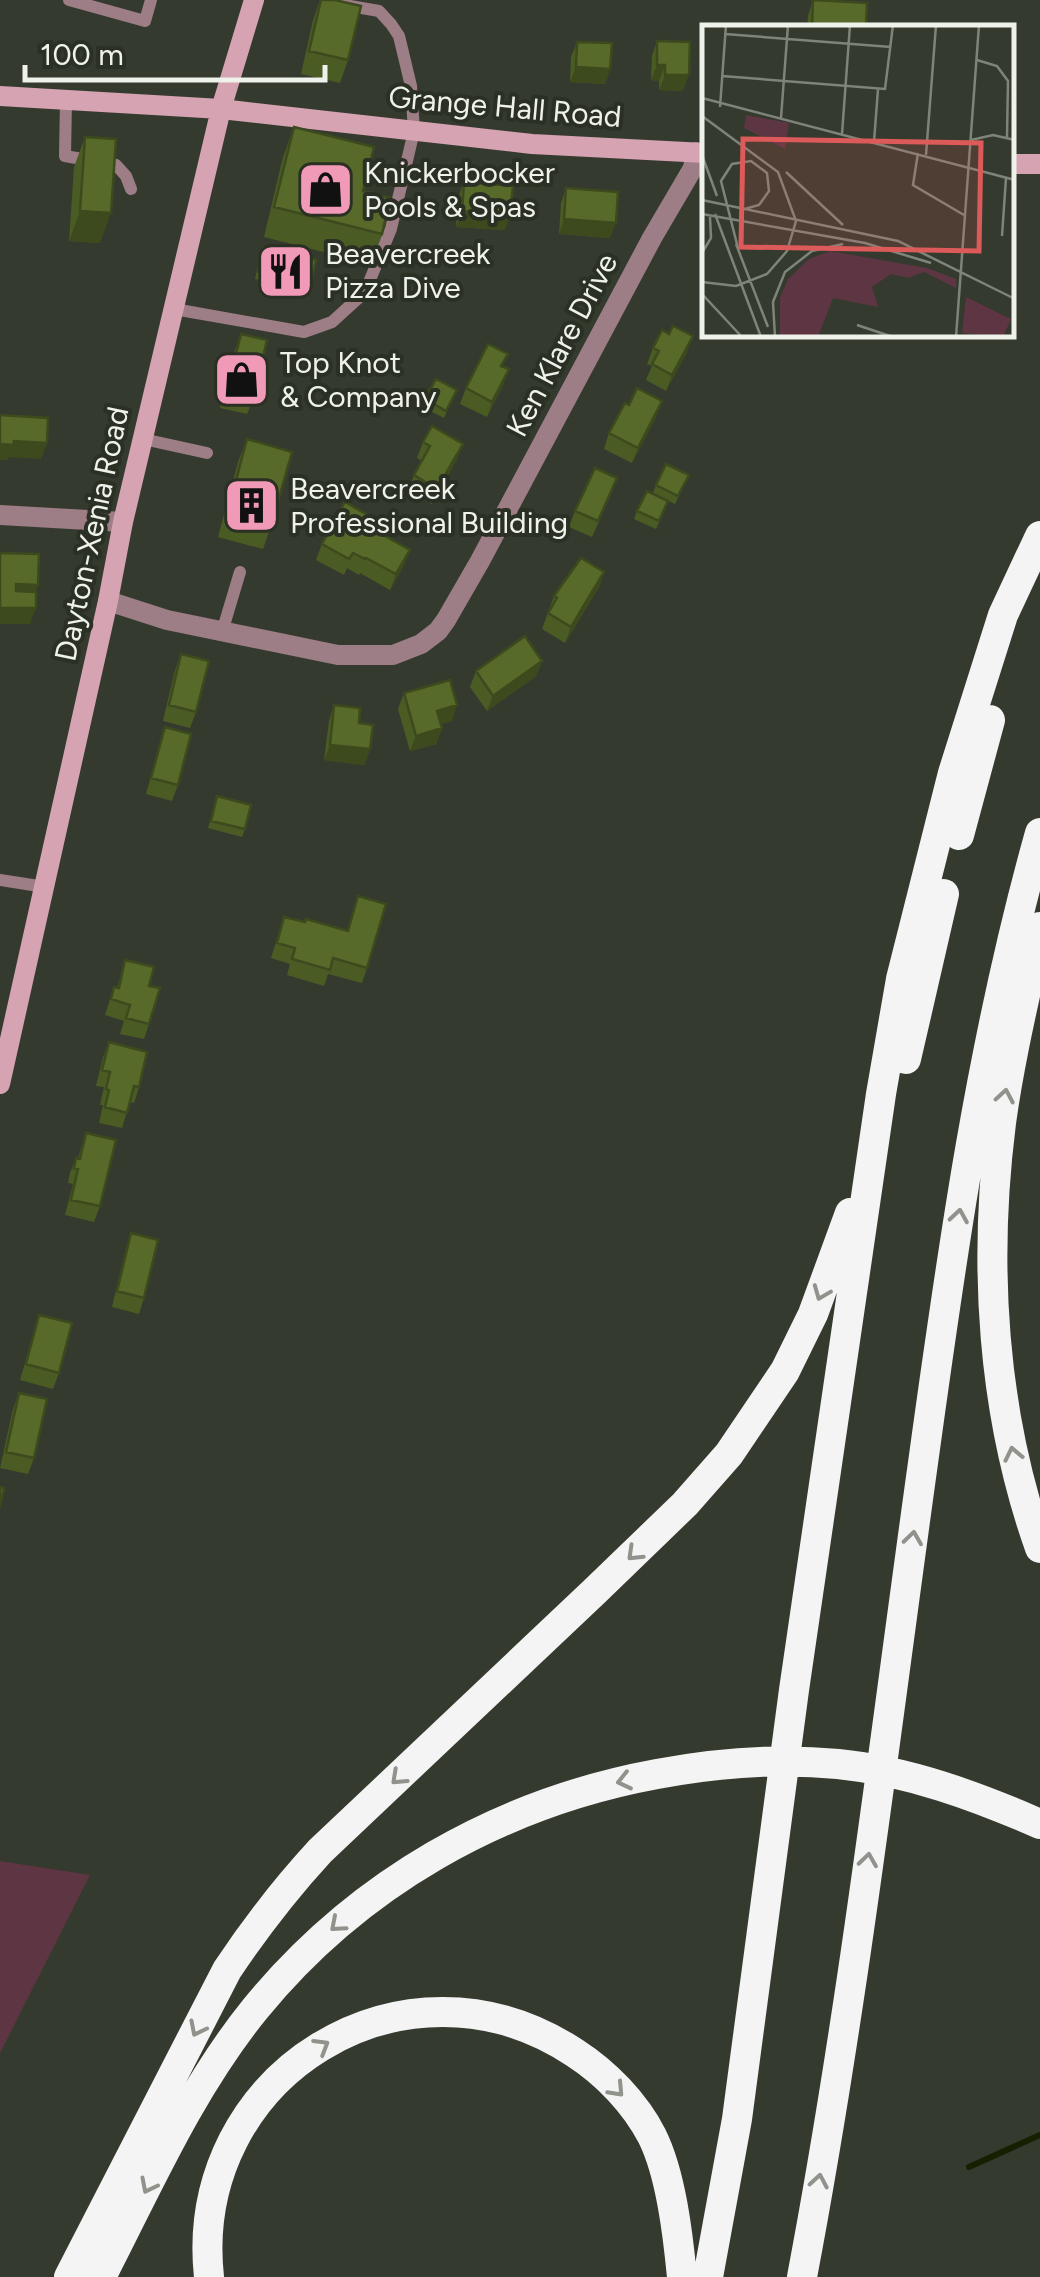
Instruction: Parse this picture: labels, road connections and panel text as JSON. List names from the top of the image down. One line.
{"streets":{"main road":["Grange Hall Road","Dayton-Xenia Road"],"street":["Ken Klare Drive"]},"crossings":[["Grange Hall Road","Ken Klare Drive"],["Grange Hall Road","Dayton-Xenia Road"],["Ken Klare Drive","Dayton-Xenia Road"]],"places":{"shop":["Knickerbocker Pools & Spas","Top Knot & Company"],"restaurant":["Beavercreek Pizza Dive"],"building":["Beavercreek Professional Building"]},"scale_bar":"100 m"}
